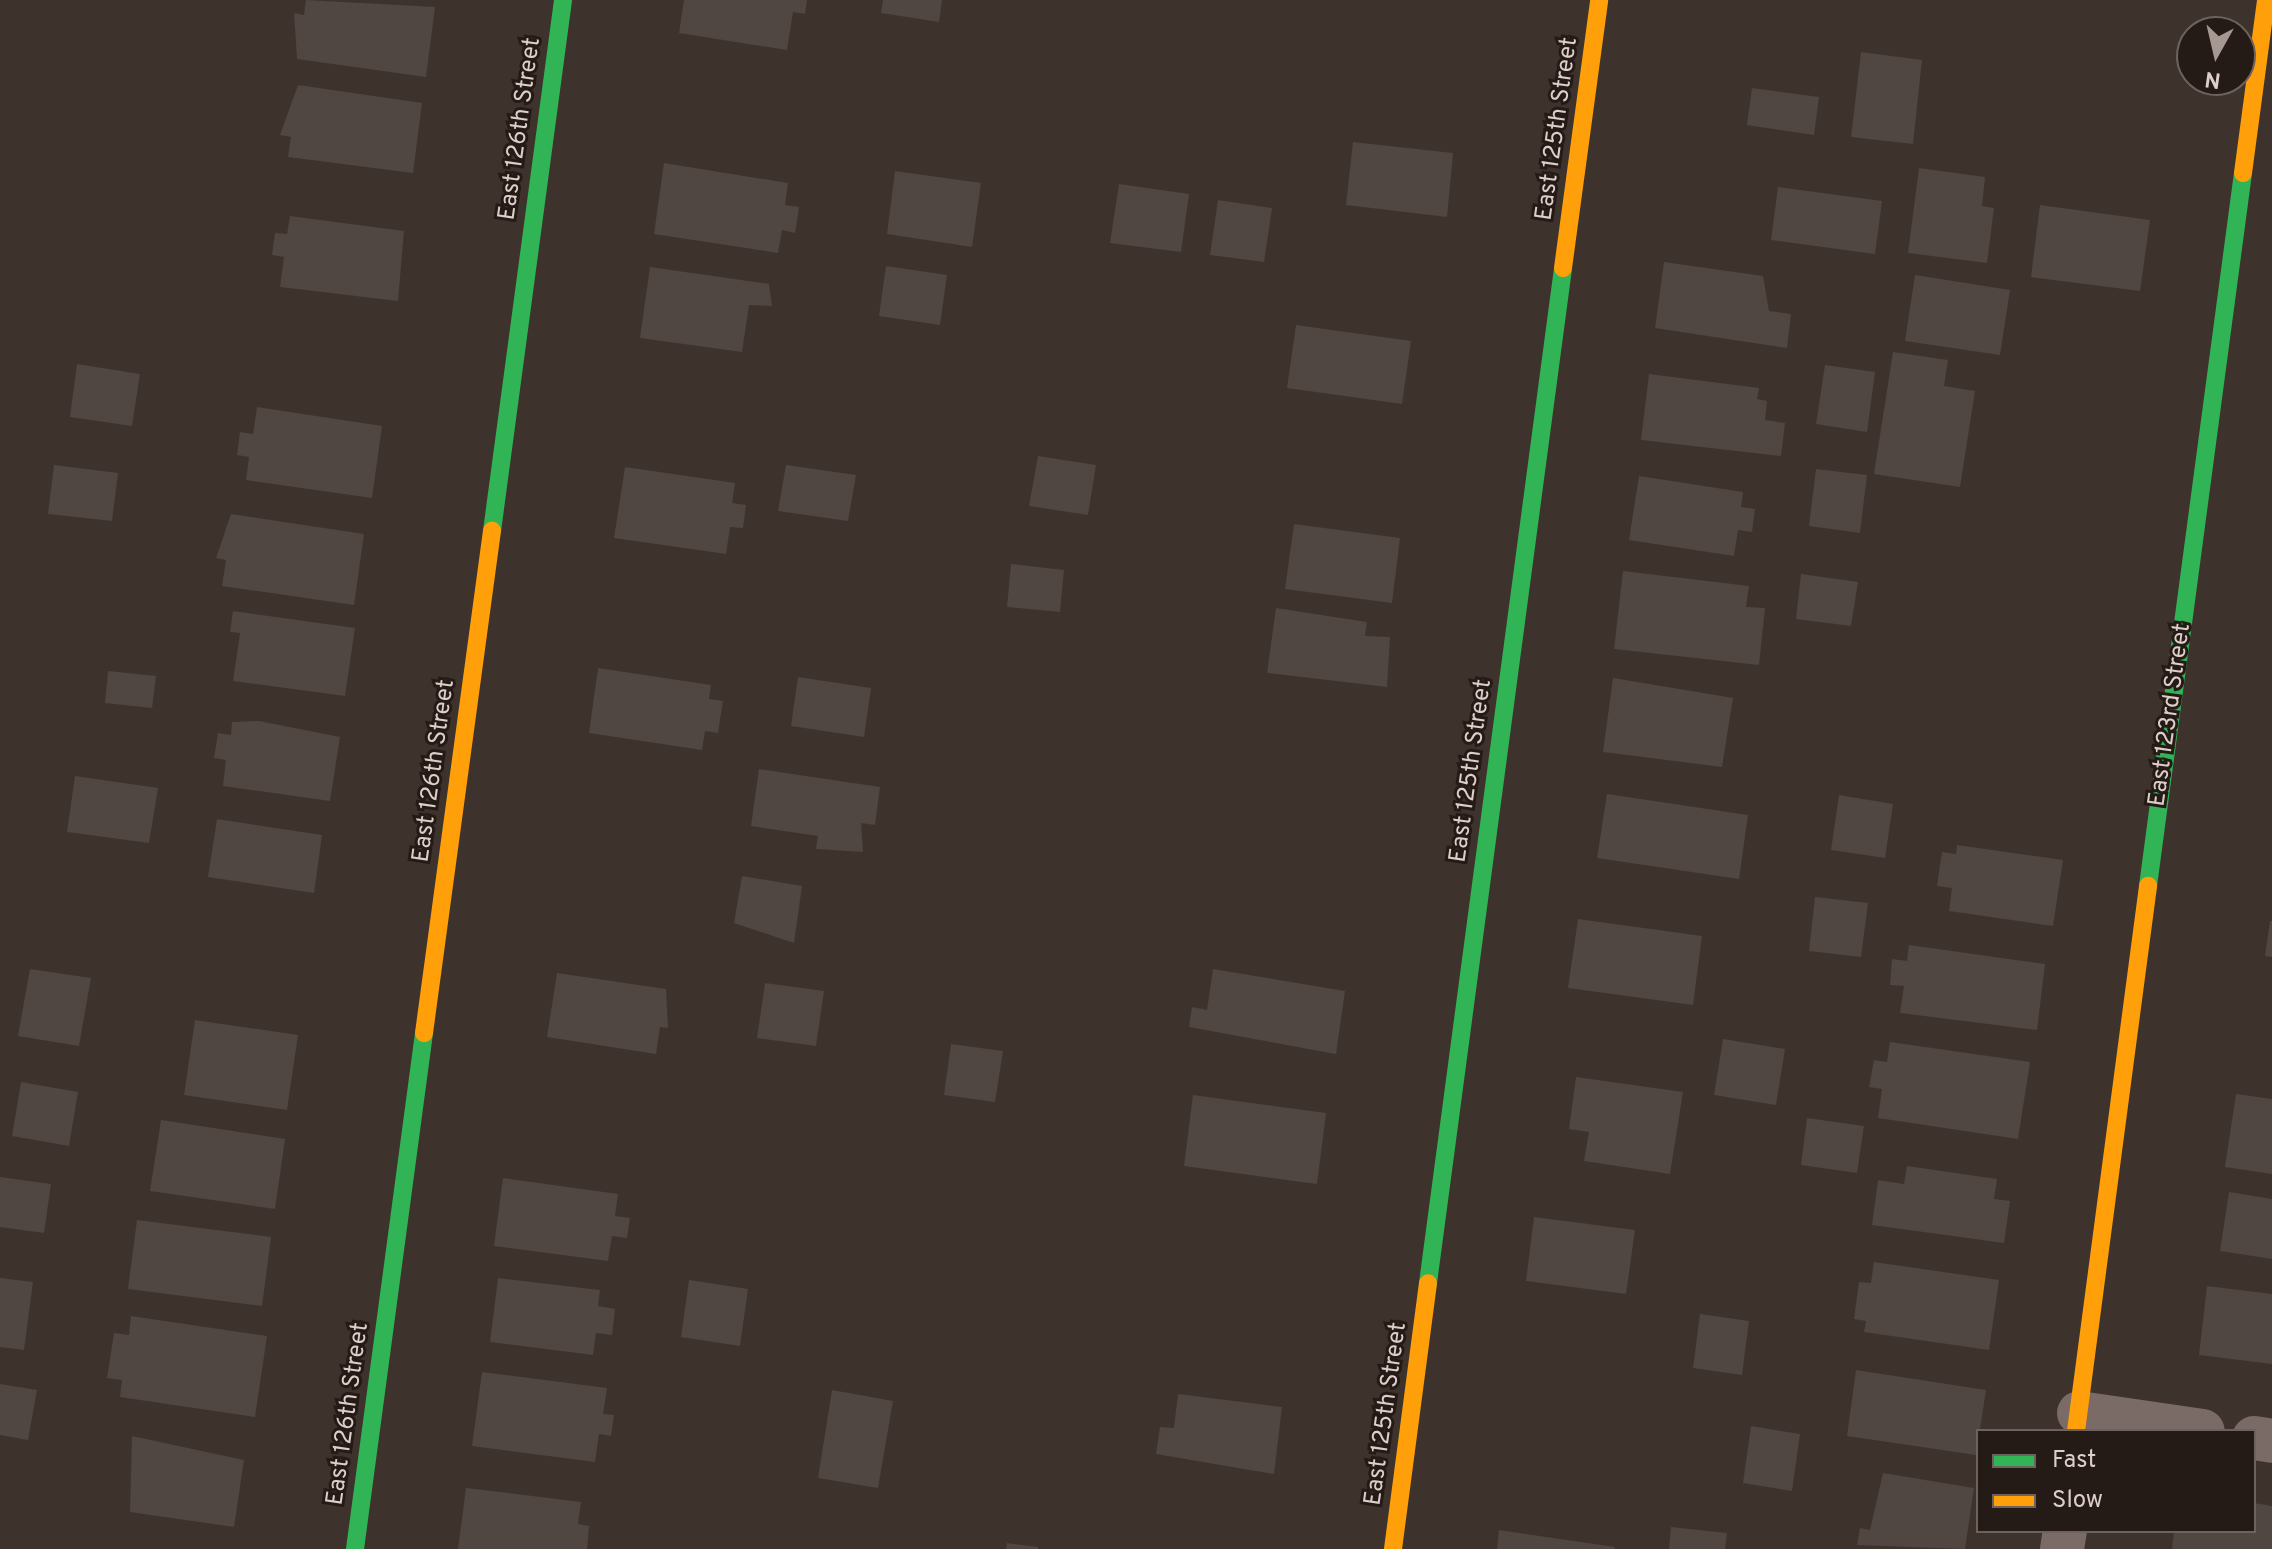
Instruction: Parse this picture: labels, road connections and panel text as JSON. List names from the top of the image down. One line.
{"streets":{"street":["East 126th Street","East 125th Street","East 123rd Street"]},"legend":["Fast","Slow"],"north":"bottom"}
